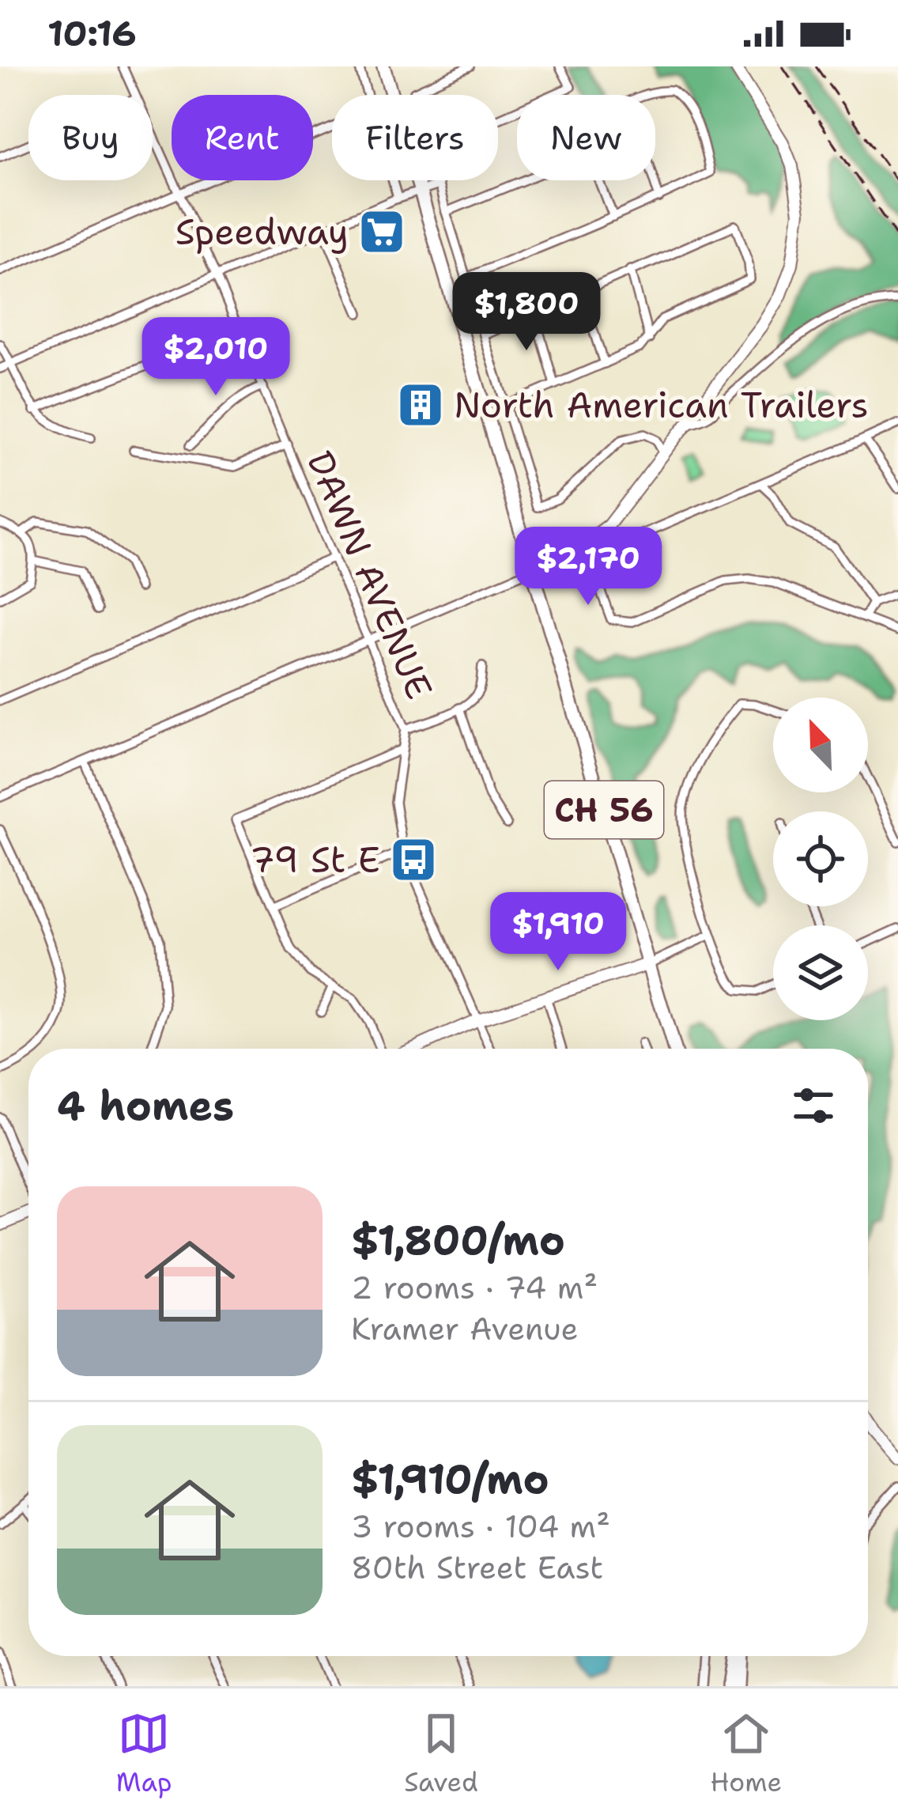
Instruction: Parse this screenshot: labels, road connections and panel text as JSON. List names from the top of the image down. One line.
{"streets":{"main road":["CH 56"],"street":["DAWN AVENUE"]},"places":{"supermarket":["Speedway"],"building":["North American Trailers"],"bus stop":["79 St E"]},"north":"top left","page":{"status":"10:16","chip":["Buy","Rent","Filters","New"],"price":["$1,800","$2,010","$2,170","$1,910"],"heading":"4 homes","list":[{"name":"$1,800/mo","note":"2 rooms · 74 m² · Kramer Avenue"},{"name":"$1,910/mo","note":"3 rooms · 104 m² · 80th Street East"}],"tabs":["Map","Saved","Home"]}}
